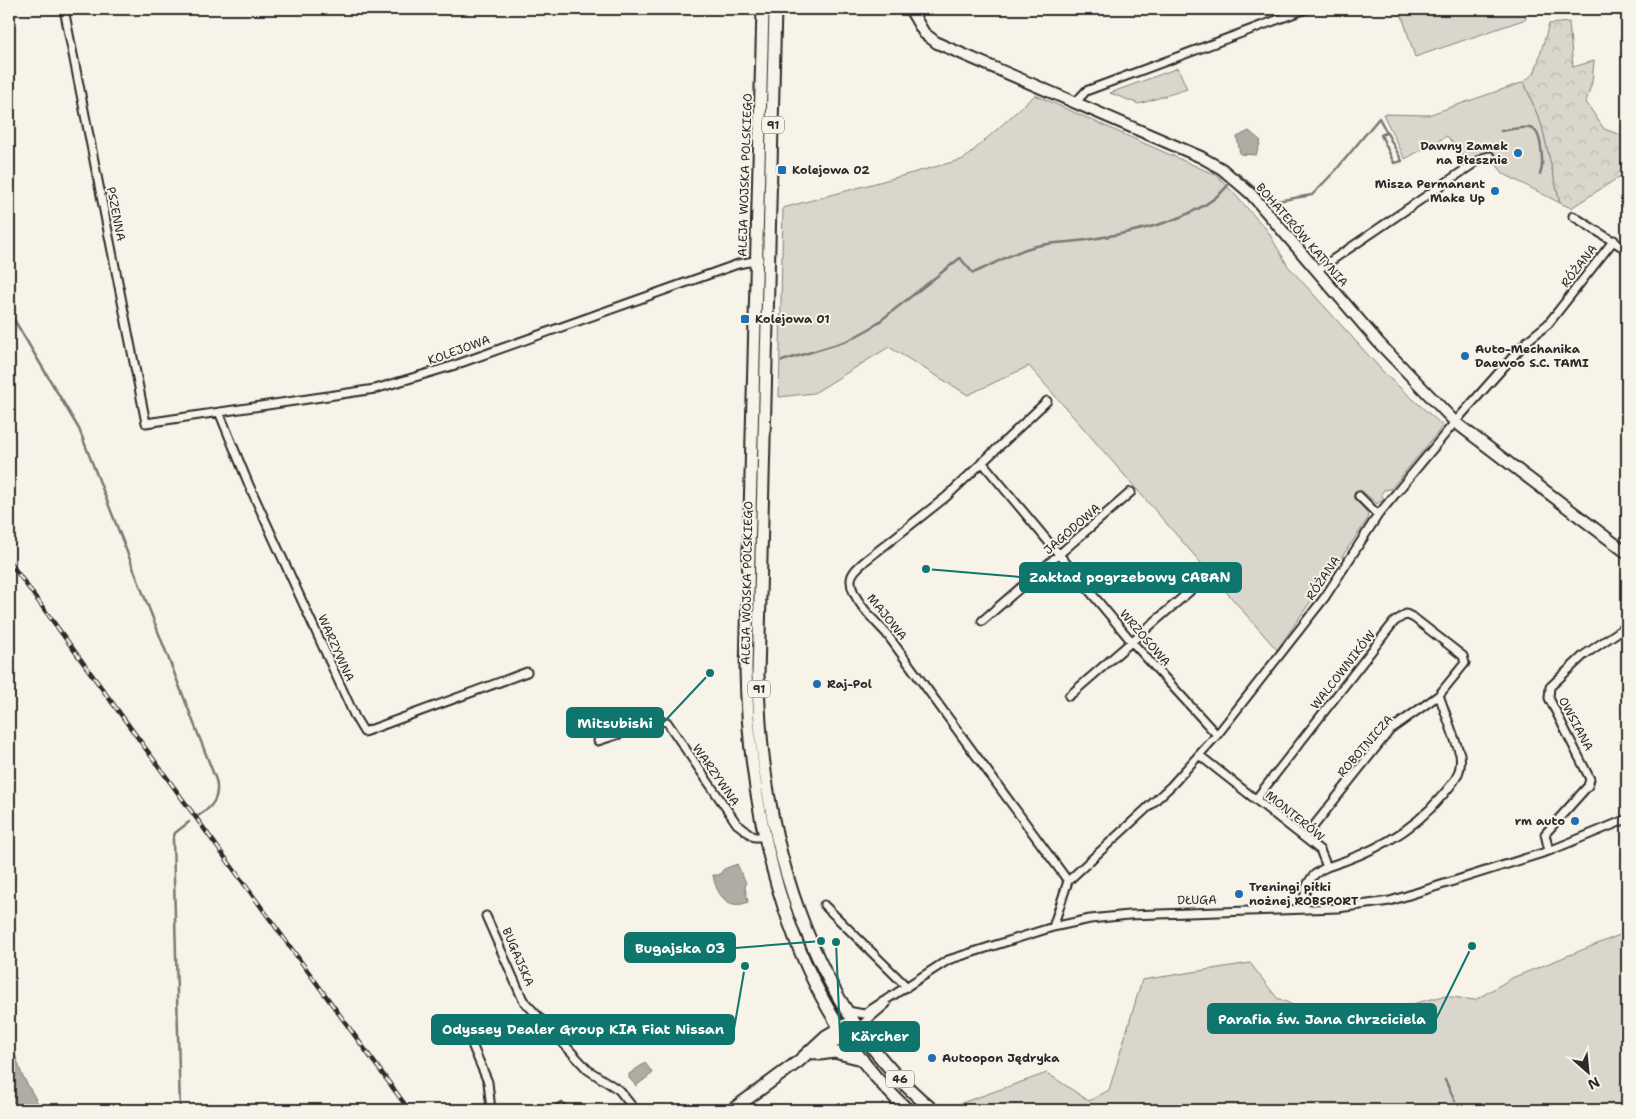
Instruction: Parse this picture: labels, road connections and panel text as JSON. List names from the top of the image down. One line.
{"streets":{"main road":["91","ALEJA WOJSKA POLSKIEGO","46"],"street":["PSZENNA","BOHATERÓW KATYNIA","RÓŻANA","KOLEJOWA","JAGODOWA","MAJOWA","WRZOSOWA","WARZYWNA","WALCOWNIKÓW","OWSIANA","ROBOTNICZA","MONTERÓW","DŁUGA","BUGAJSKA"]},"crossings":[["ALEJA WOJSKA POLSKIEGO","KOLEJOWA"],["ALEJA WOJSKA POLSKIEGO","WARZYWNA"],["ALEJA WOJSKA POLSKIEGO","DŁUGA"],["PSZENNA","KOLEJOWA"],["BOHATERÓW KATYNIA","RÓŻANA"],["RÓŻANA","MAJOWA"],["RÓŻANA","WRZOSOWA"],["RÓŻANA","MONTERÓW"],["RÓŻANA","DŁUGA"],["KOLEJOWA","WARZYWNA"],["JAGODOWA","WRZOSOWA"],["MAJOWA","WRZOSOWA"],["WALCOWNIKÓW","ROBOTNICZA"],["WALCOWNIKÓW","MONTERÓW"],["OWSIANA","DŁUGA"],["ROBOTNICZA","MONTERÓW"]],"places":{"other":["Dawny Zamek na Błesznie","Misza Permanent Make Up","Auto-Mechanika Daewoo S.C. TAMI","Zakład pogrzebowy CABAN","Mitsubishi","Raj-Pol","rm auto","Treningi piłki nożnej ROBSPORT","Bugajska 03","Kärcher","Parafia św. Jana Chrzciciela","Odyssey Dealer Group KIA Fiat Nissan","Autoopon Jędryka"],"transit":["Kolejowa 02","Kolejowa 01"]},"north":"bottom right"}
